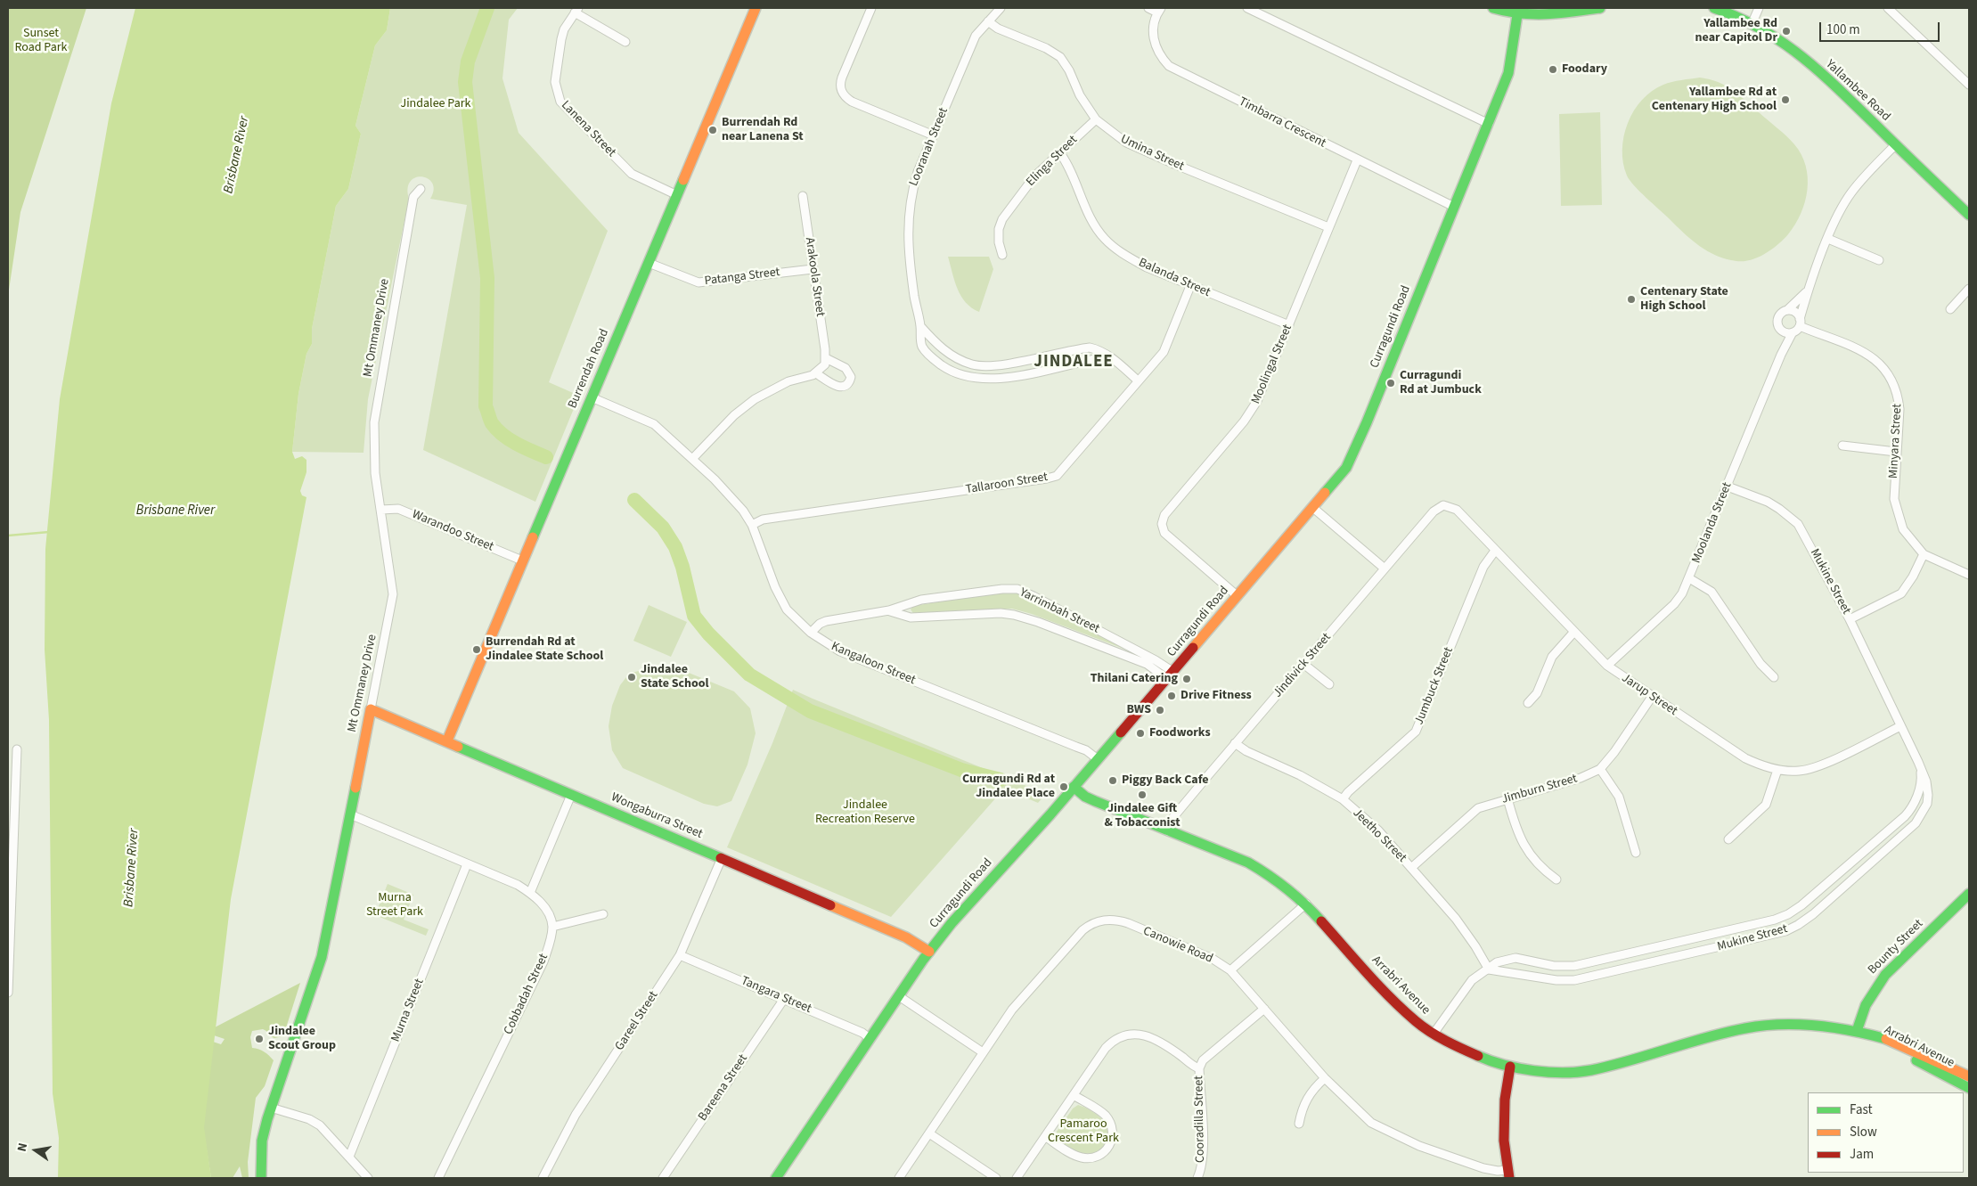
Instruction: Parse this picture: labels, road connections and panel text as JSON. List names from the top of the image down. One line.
{"streets":{"street":["Yallambee Road","Timbarra Crescent","Lanena Street","Looranah Street","Umina Street","Elinga Street","Patanga Street","Arakoola Street","Balanda Street","Curragundi Road","Mt Ommaney Drive","Moolingal Street","Burrendah Road","Minyara Street","Tallaroon Street","Moolanda Street","Warandoo Street","Mukine Street","Yarrimbah Street","Kangaloon Street","Jindivick Street","Jumbuck Street","Jarup Street","Jimburn Street","Wongaburra Street","Jeetho Street","Canowie Road","Bounty Street","Arrabri Avenue","Cobbadah Street","Tangara Street","Murna Street","Gareel Street","Bareena Street","Cooradilla Street"]},"crossings":[["Timbarra Crescent","Curragundi Road"],["Timbarra Crescent","Moolingal Street"],["Lanena Street","Burrendah Road"],["Looranah Street","Umina Street"],["Umina Street","Elinga Street"],["Umina Street","Moolingal Street"],["Elinga Street","Balanda Street"],["Patanga Street","Arakoola Street"],["Patanga Street","Burrendah Road"],["Balanda Street","Moolingal Street"],["Balanda Street","Tallaroon Street"],["Curragundi Road","Moolingal Street"],["Curragundi Road","Yarrimbah Street"],["Curragundi Road","Kangaloon Street"],["Curragundi Road","Wongaburra Street"],["Curragundi Road","Arrabri Avenue"],["Curragundi Road","Tangara Street"],["Mt Ommaney Drive","Warandoo Street"],["Mt Ommaney Drive","Wongaburra Street"],["Burrendah Road","Warandoo Street"],["Burrendah Road","Kangaloon Street"],["Burrendah Road","Wongaburra Street"],["Minyara Street","Moolanda Street"],["Tallaroon Street","Kangaloon Street"],["Moolanda Street","Mukine Street"],["Moolanda Street","Jarup Street"],["Mukine Street","Jarup Street"],["Mukine Street","Jeetho Street"],["Mukine Street","Arrabri Avenue"],["Yarrimbah Street","Kangaloon Street"],["Jindivick Street","Jarup Street"],["Jindivick Street","Jeetho Street"],["Jindivick Street","Arrabri Avenue"],["Jumbuck Street","Jarup Street"],["Jumbuck Street","Jeetho Street"],["Jarup Street","Jimburn Street"],["Jimburn Street","Jeetho Street"],["Wongaburra Street","Gareel Street"],["Canowie Road","Cooradilla Street"],["Bounty Street","Arrabri Avenue"],["Tangara Street","Gareel Street"],["Tangara Street","Bareena Street"]],"districts":["JINDALEE"],"water":["Brisbane River"],"parks":["Sunset Road Park","Jindalee Park","Jindalee Recreation Reserve","Murna Street Park","Pamaroo Crescent Park"],"places":["Yallambee Rd near Capitol Dr","Foodary","Yallambee Rd at Centenary High School","Burrendah Rd near Lanena St","Centenary State High School","Curragundi Rd at Jumbuck","Burrendah Rd at Jindalee State School","Jindalee State School","Thilani Catering","Drive Fitness","BWS","Foodworks","Piggy Back Cafe","Curragundi Rd at Jindalee Place","Jindalee Gift & Tobacconist","Jindalee Scout Group"],"legend":["Fast","Slow","Jam"],"scale_bar":"100 m","north":"left"}
